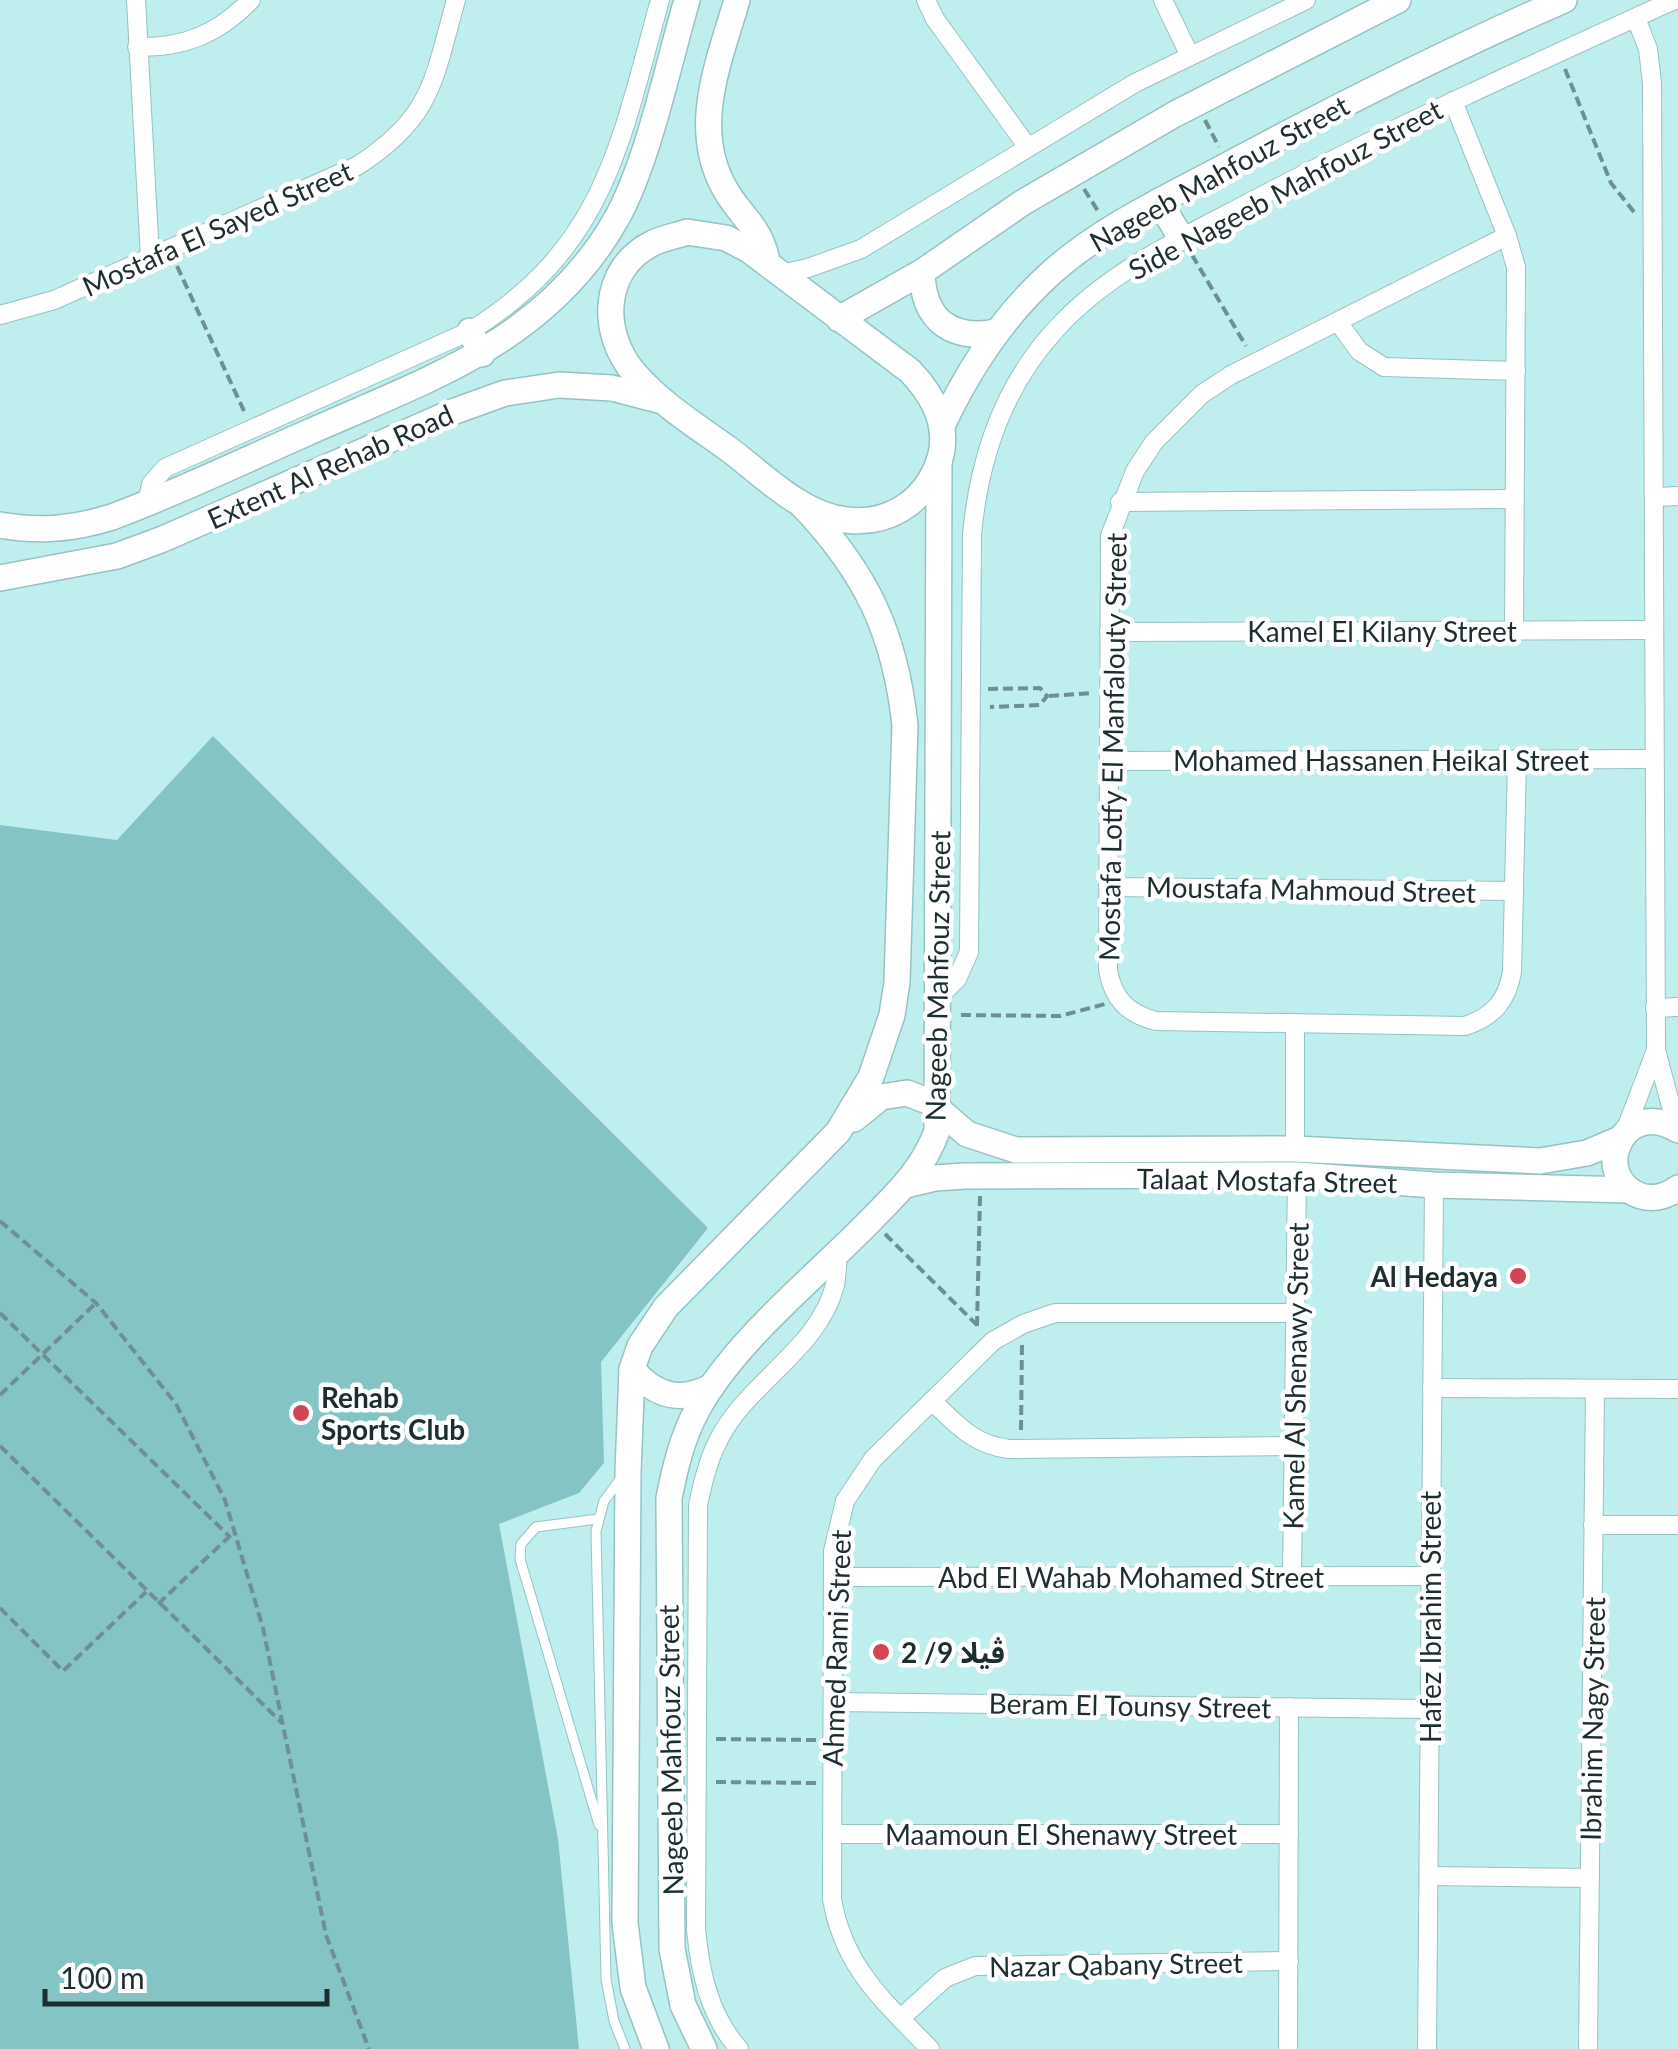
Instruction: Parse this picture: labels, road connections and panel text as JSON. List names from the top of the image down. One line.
{"streets":{"street":["Nageeb Mahfouz Street","Side Nageeb Mahfouz Street","Mostafa El Sayed Street","Extent Al Rehab Road","Kamel El Kilany Street","Mostafa Lotfy El Manfalouty Street","Mohamed Hassanen Heikal Street","Moustafa Mahmoud Street","Talaat Mostafa Street","Kamel Al Shenawy Street","Abd El Wahab Mohamed Street","Hafez Ibrahim Street","Ahmed Rami Street","Beram El Tounsy Street","Ibrahim Nagy Street","Maamoun El Shenawy Street","Nazar Qabany Street"]},"crossings":[["Nageeb Mahfouz Street","Side Nageeb Mahfouz Street"],["Nageeb Mahfouz Street","Talaat Mostafa Street"],["Kamel El Kilany Street","Mostafa Lotfy El Manfalouty Street"],["Mostafa Lotfy El Manfalouty Street","Mohamed Hassanen Heikal Street"],["Mostafa Lotfy El Manfalouty Street","Moustafa Mahmoud Street"],["Mostafa Lotfy El Manfalouty Street","Kamel Al Shenawy Street"],["Talaat Mostafa Street","Kamel Al Shenawy Street"],["Talaat Mostafa Street","Hafez Ibrahim Street"],["Kamel Al Shenawy Street","Abd El Wahab Mohamed Street"],["Kamel Al Shenawy Street","Ahmed Rami Street"],["Abd El Wahab Mohamed Street","Hafez Ibrahim Street"],["Abd El Wahab Mohamed Street","Ahmed Rami Street"],["Hafez Ibrahim Street","Beram El Tounsy Street"],["Ahmed Rami Street","Beram El Tounsy Street"],["Ahmed Rami Street","Maamoun El Shenawy Street"],["Ahmed Rami Street","Nazar Qabany Street"]],"places":["Al Hedaya","Rehab Sports Club","ڤيلا 9/ 2"],"scale_bar":"100 m"}
